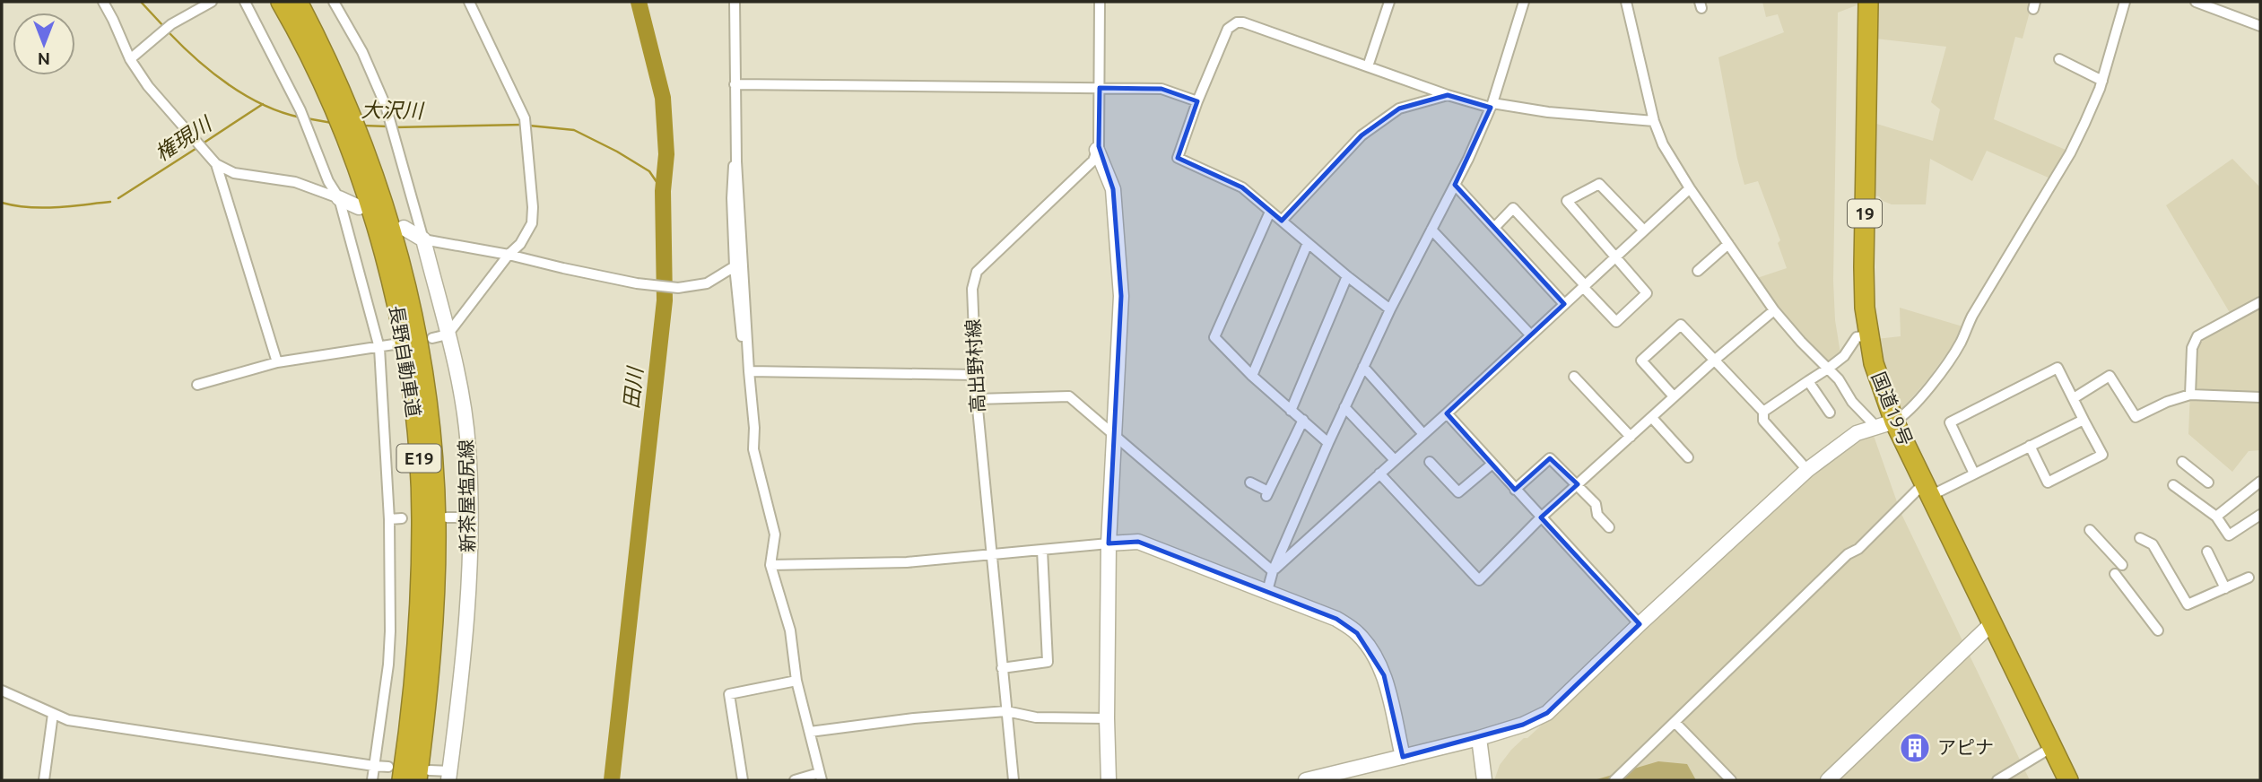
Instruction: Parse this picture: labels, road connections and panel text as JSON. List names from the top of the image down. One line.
{"streets":{"highway":["19","長野自動車道","国道19号","E19"],"street":["高出野村線","新茶屋塩尻線"]},"water":["大沢川","権現川","田川"],"places":{"building":["アピナ"]},"north":"bottom"}
